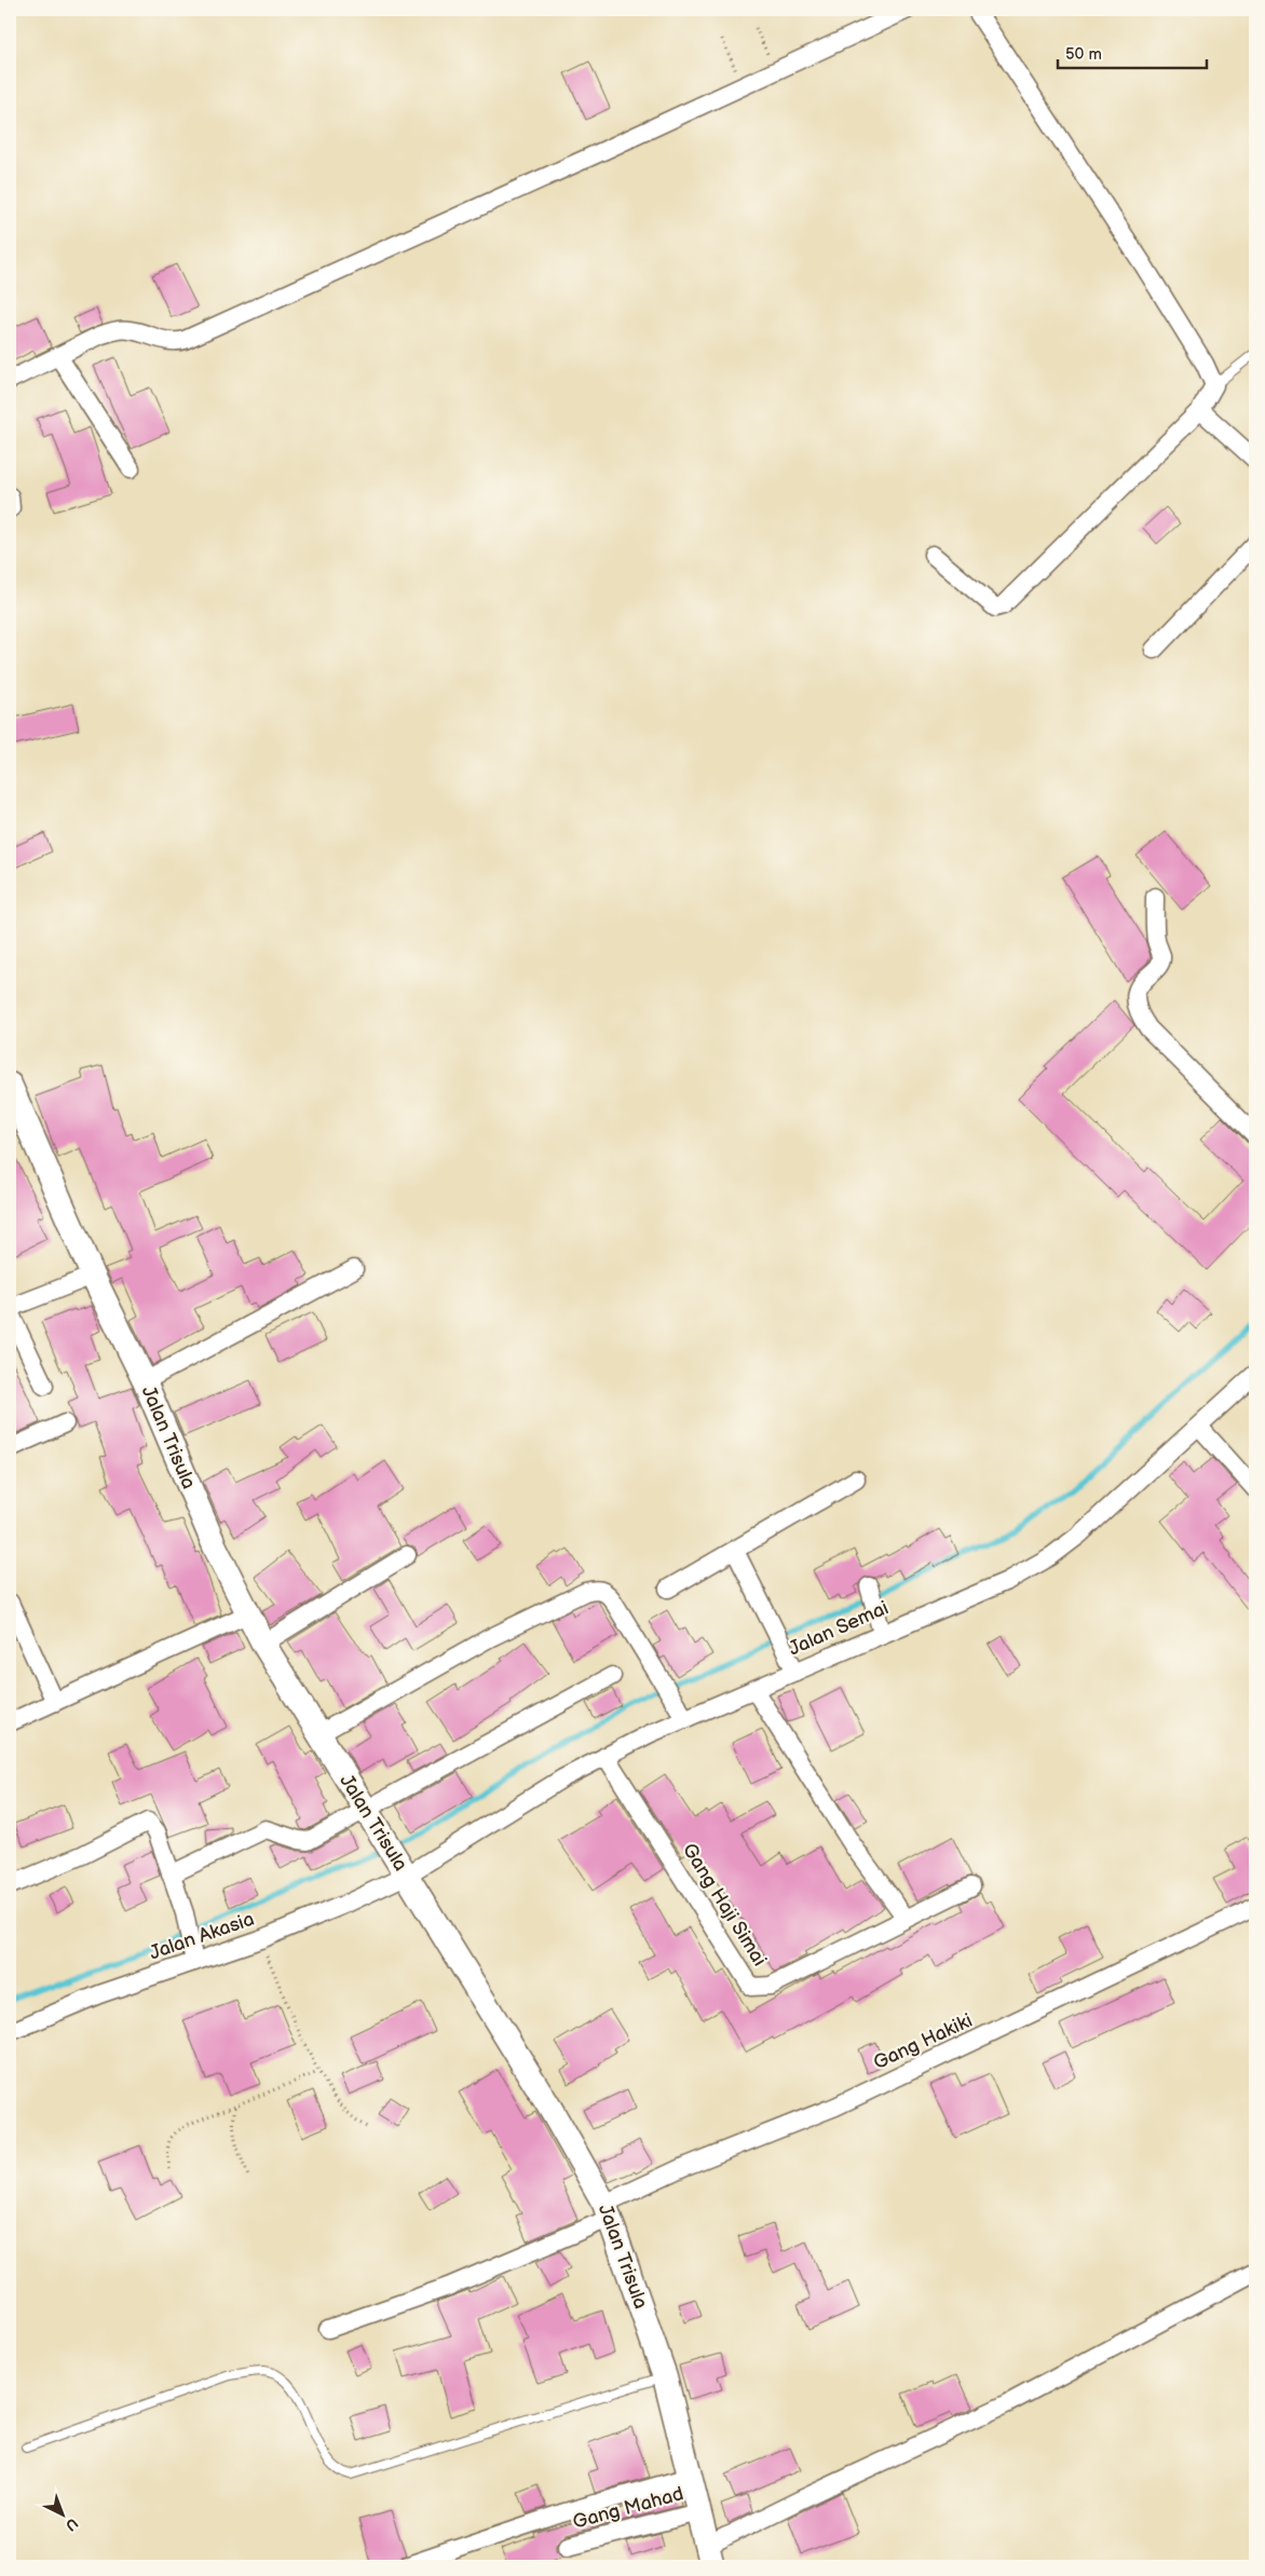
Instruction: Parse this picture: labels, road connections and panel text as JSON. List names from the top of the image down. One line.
{"streets":{"street":["Jalan Trisula","Jalan Semai","Gang Haji Simai","Jalan Akasia","Gang Hakiki","Gang Mahad"]},"crossings":[["Jalan Trisula","Jalan Semai"],["Jalan Trisula","Jalan Akasia"],["Jalan Trisula","Gang Hakiki"],["Jalan Trisula","Gang Mahad"],["Jalan Semai","Gang Haji Simai"],["Jalan Semai","Jalan Akasia"]],"scale_bar":"50 m","north":"bottom right"}
